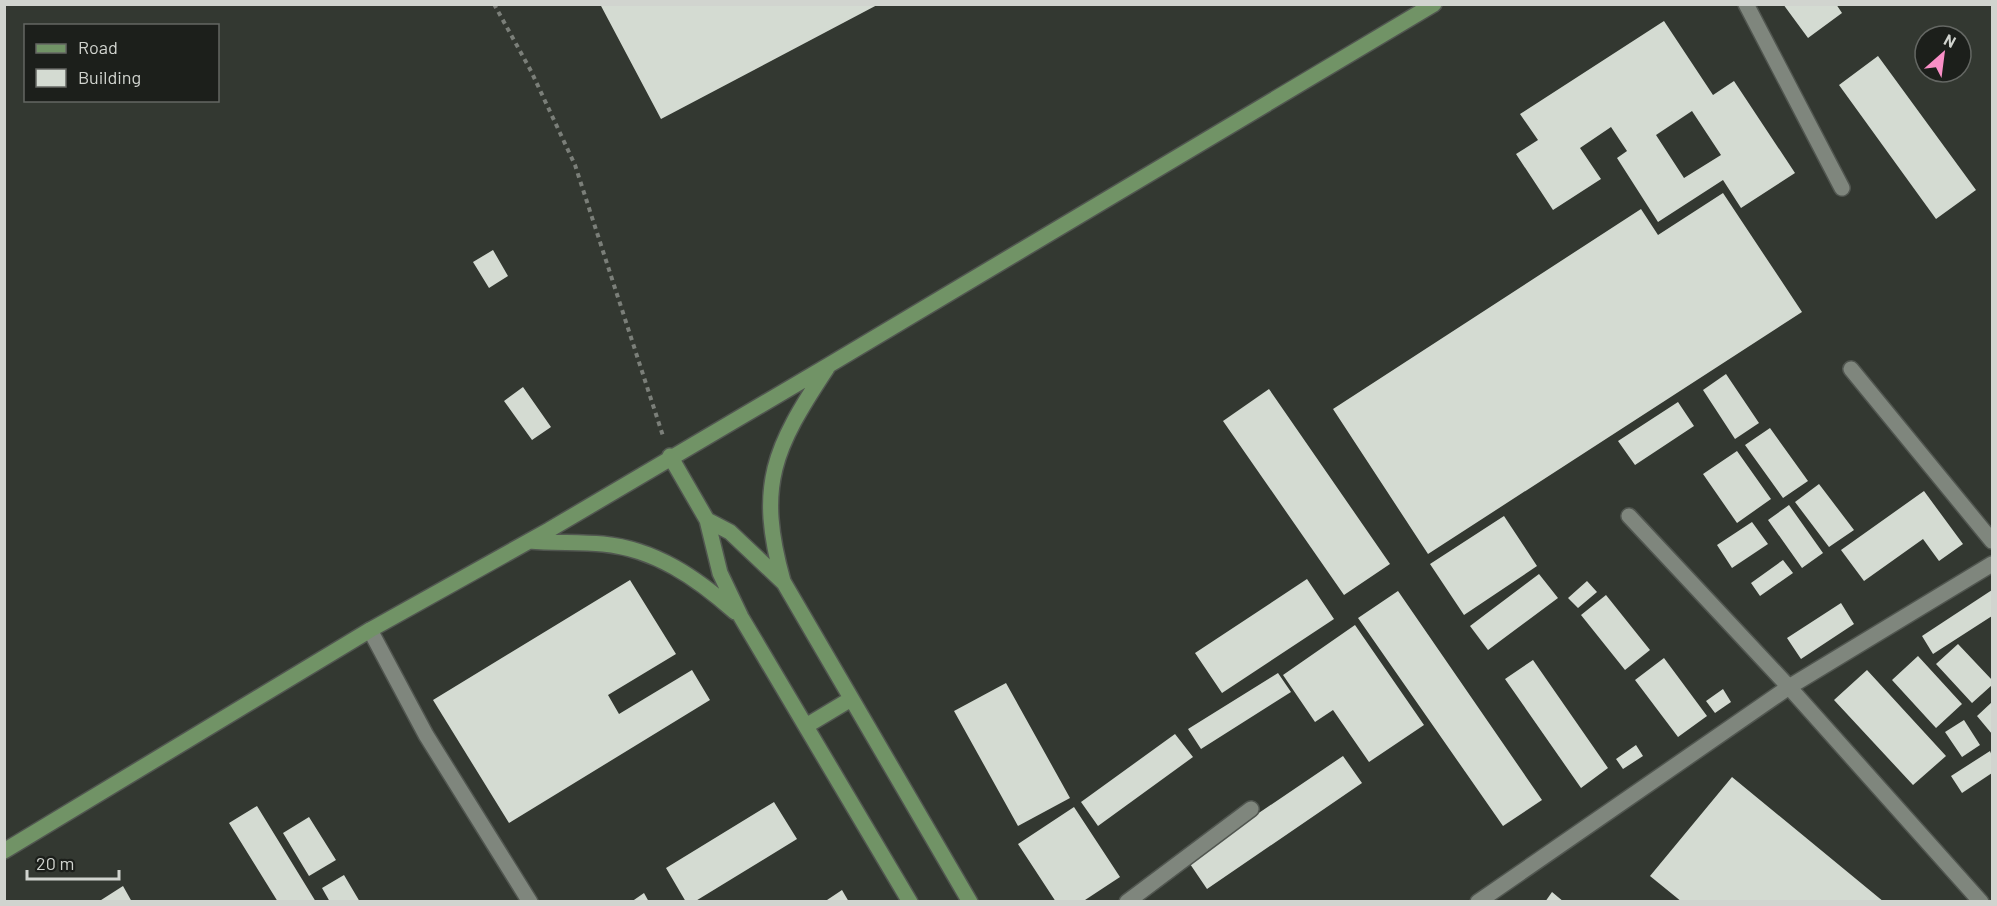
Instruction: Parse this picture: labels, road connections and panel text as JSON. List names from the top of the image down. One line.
{"legend":["Road","Building"],"scale_bar":"20 m","north":"top right"}
